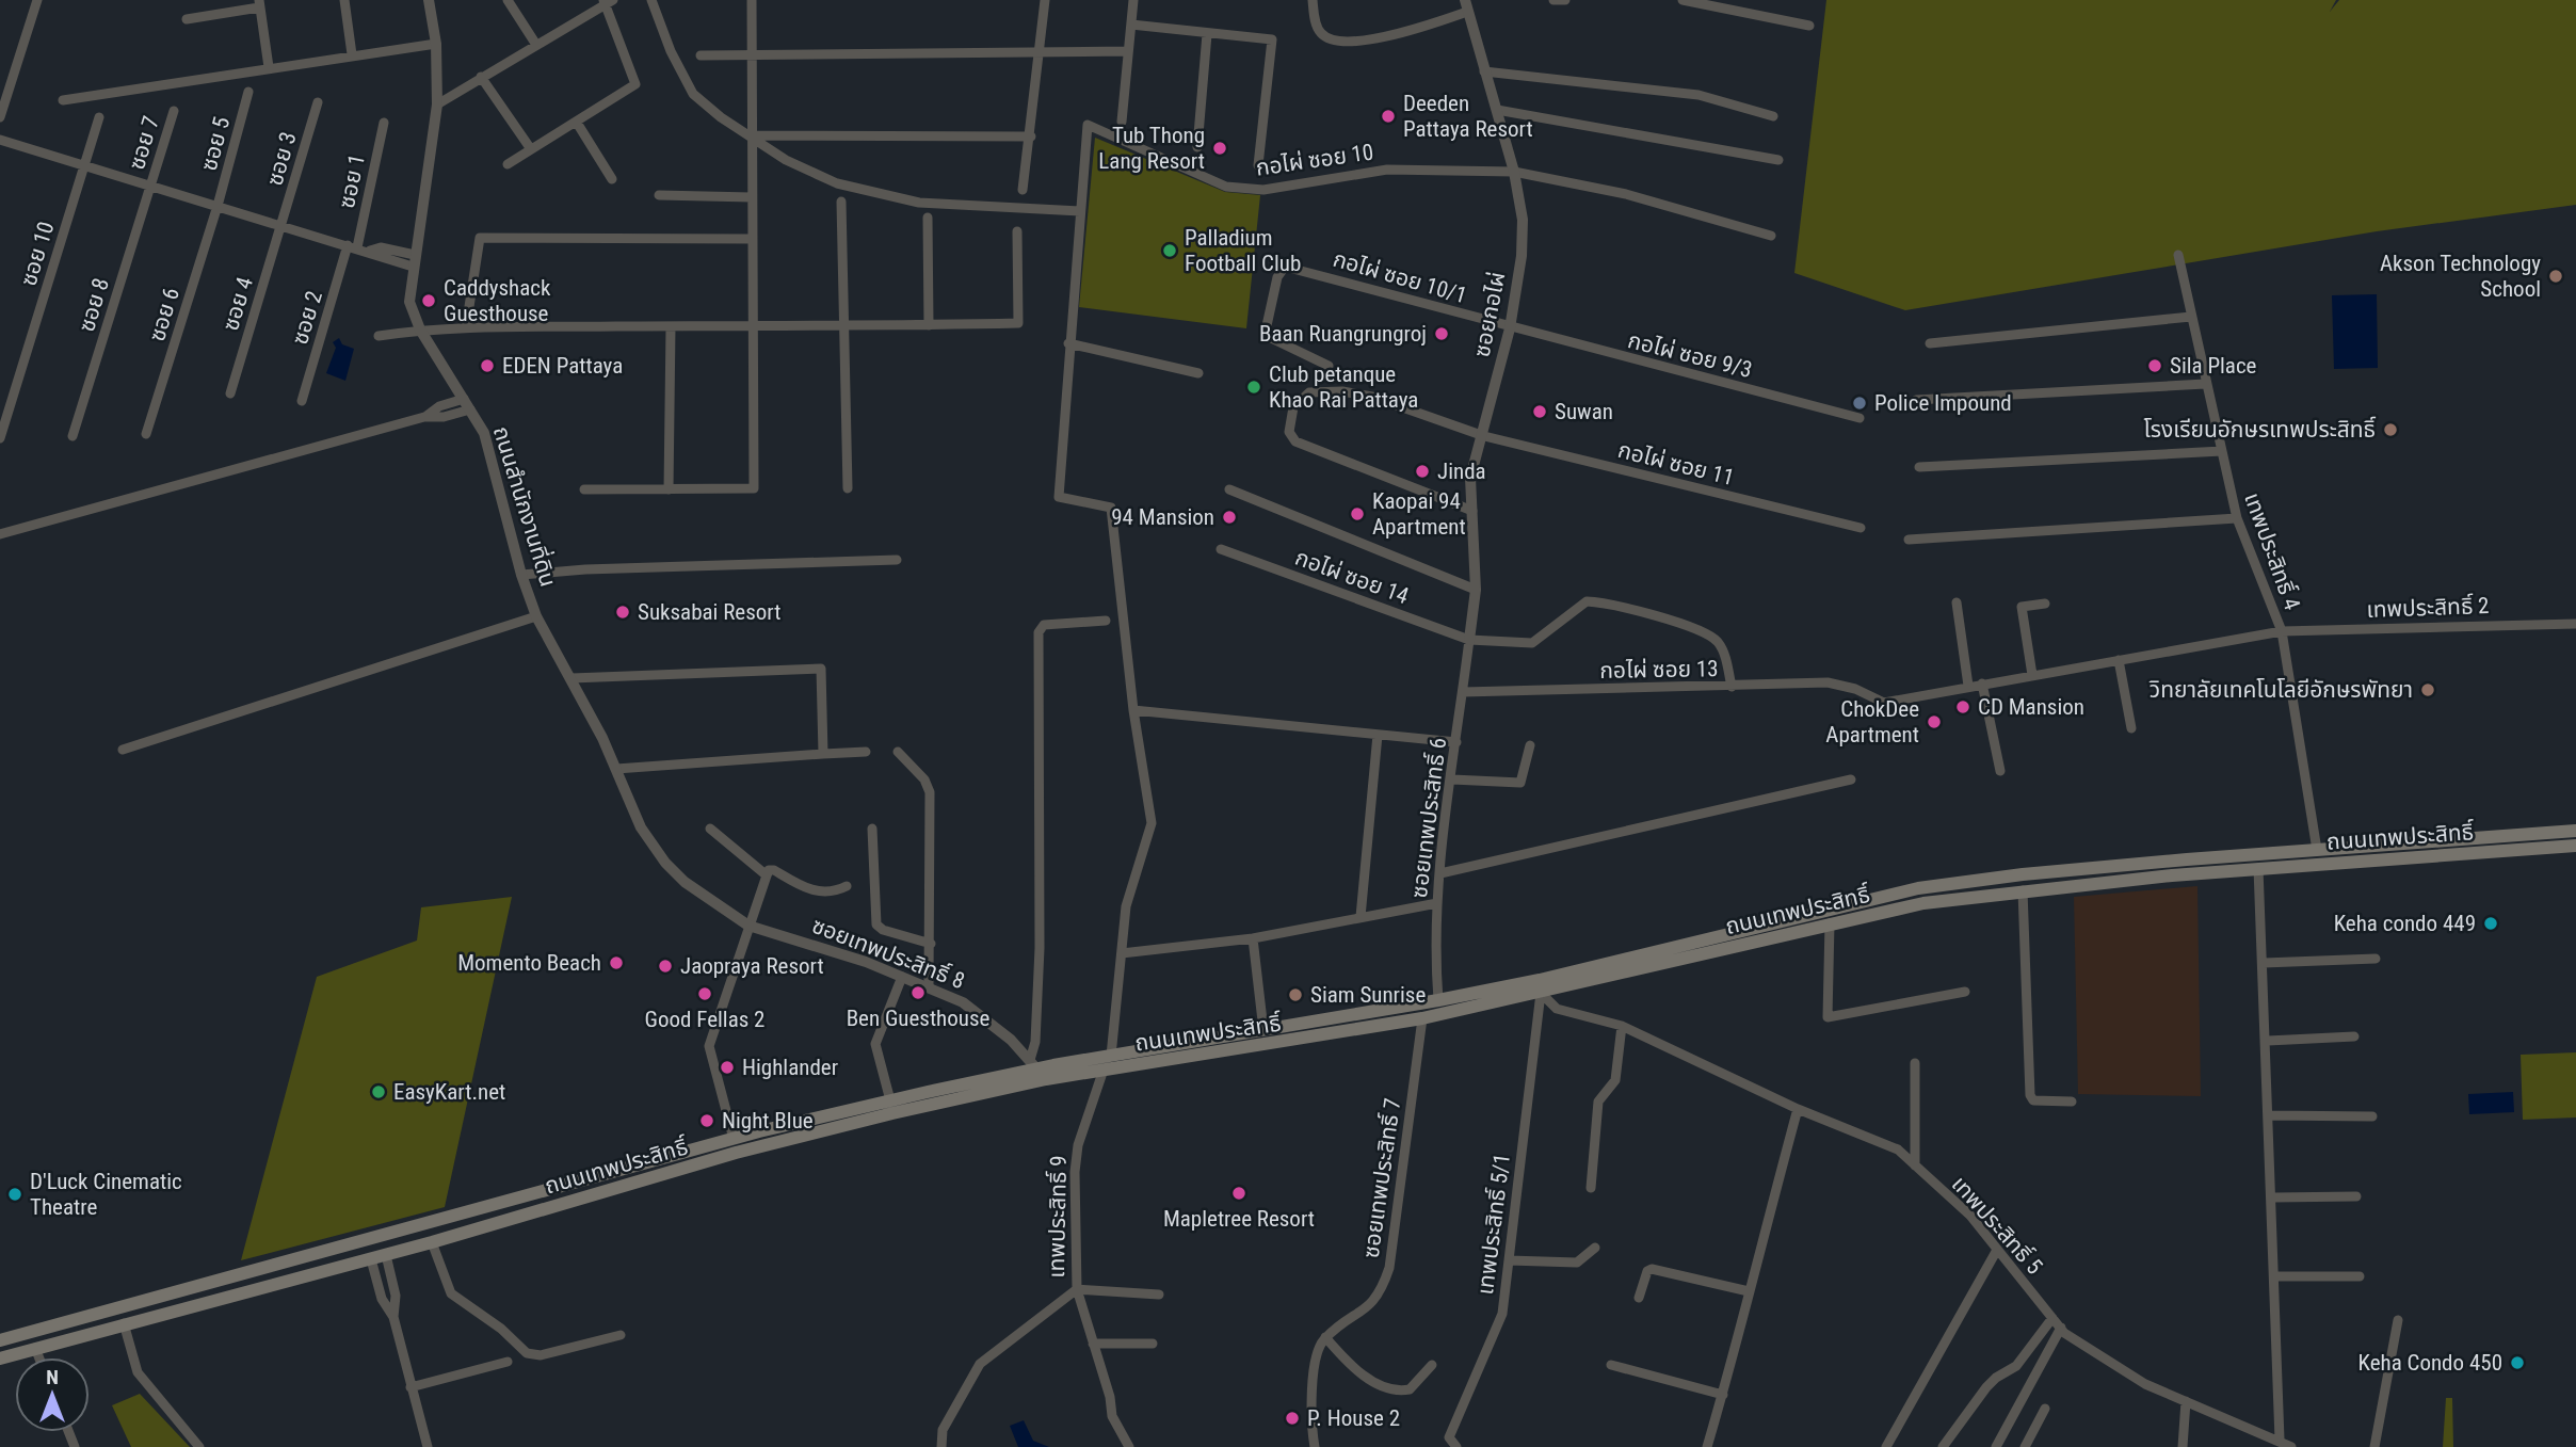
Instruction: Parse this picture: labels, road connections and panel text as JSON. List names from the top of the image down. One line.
{"streets":{"main road":["ถนนเทพประสิทธิ์"],"street":["ซอย 7","ซอย 5","ซอย 3","กอไผ่ ซอย 10","ซอย 1","ซอย 10","กอไผ่ ซอย 10/1","ซอย 4","ซอย 8","ซอย 6","ซอยกอไผ่","ซอย 2","กอไผ่ ซอย 9/3","กอไผ่ ซอย 11","ถนนสำนักงานที่ดิน","เทพประสิทธิ์ 4","กอไผ่ ซอย 14","เทพประสิทธิ์ 2","กอไผ่ ซอย 13","ซอยเทพประสิทธิ์ 6","ซอยเทพประสิทธิ์ 8","ซอยเทพประสิทธิ์ 7","เทพประสิทธิ์ 9","เทพประสิทธิ์ 5/1","เทพประสิทธิ์ 5"]},"crossings":[["ซอย 7","ซอย 8"],["ซอย 5","ซอย 6"],["ซอย 3","ซอย 4"],["กอไผ่ ซอย 10","ซอยกอไผ่"],["ซอย 1","ซอย 2"],["กอไผ่ ซอย 10/1","ซอยกอไผ่"],["กอไผ่ ซอย 10/1","กอไผ่ ซอย 9/3"],["ซอยกอไผ่","กอไผ่ ซอย 9/3"],["ซอยกอไผ่","กอไผ่ ซอย 11"],["ซอยกอไผ่","กอไผ่ ซอย 14"],["ซอยกอไผ่","ซอยเทพประสิทธิ์ 6"],["ถนนสำนักงานที่ดิน","ซอยเทพประสิทธิ์ 8"],["เทพประสิทธิ์ 4","เทพประสิทธิ์ 2"],["เทพประสิทธิ์ 4","ถนนเทพประสิทธิ์"],["กอไผ่ ซอย 14","กอไผ่ ซอย 13"],["กอไผ่ ซอย 14","ซอยเทพประสิทธิ์ 6"],["เทพประสิทธิ์ 2","กอไผ่ ซอย 13"],["กอไผ่ ซอย 13","ซอยเทพประสิทธิ์ 6"],["ซอยเทพประสิทธิ์ 6","ถนนเทพประสิทธิ์"],["ถนนเทพประสิทธิ์","ซอยเทพประสิทธิ์ 8"],["ถนนเทพประสิทธิ์","ซอยเทพประสิทธิ์ 7"],["ถนนเทพประสิทธิ์","เทพประสิทธิ์ 9"],["ถนนเทพประสิทธิ์","เทพประสิทธิ์ 5/1"],["ถนนเทพประสิทธิ์","เทพประสิทธิ์ 5"],["เทพประสิทธิ์ 5/1","เทพประสิทธิ์ 5"]],"places":["Deeden Pattaya Resort","Tub Thong Lang Resort","Palladium Football Club","Akson Technology School","Caddyshack Guesthouse","Baan Ruangrungroj","EDEN Pattaya","Sila Place","Club petanque Khao Rai Pattaya","Police Impound","Suwan","โรงเรียนอักษรเทพประสิทธิ์","Jinda","Kaopai 94 Apartment","94 Mansion","Suksabai Resort","วิทยาลัยเทคโนโลยีอักษรพัทยา","CD Mansion","ChokDee Apartment","Keha condo 449","Momento Beach","Jaopraya Resort","Ben Guesthouse","Good Fellas 2","Siam Sunrise","Highlander","EasyKart.net","Night Blue","Mapletree Resort","D'Luck Cinematic Theatre","Keha Condo 450","P. House 2"],"north":"top"}
